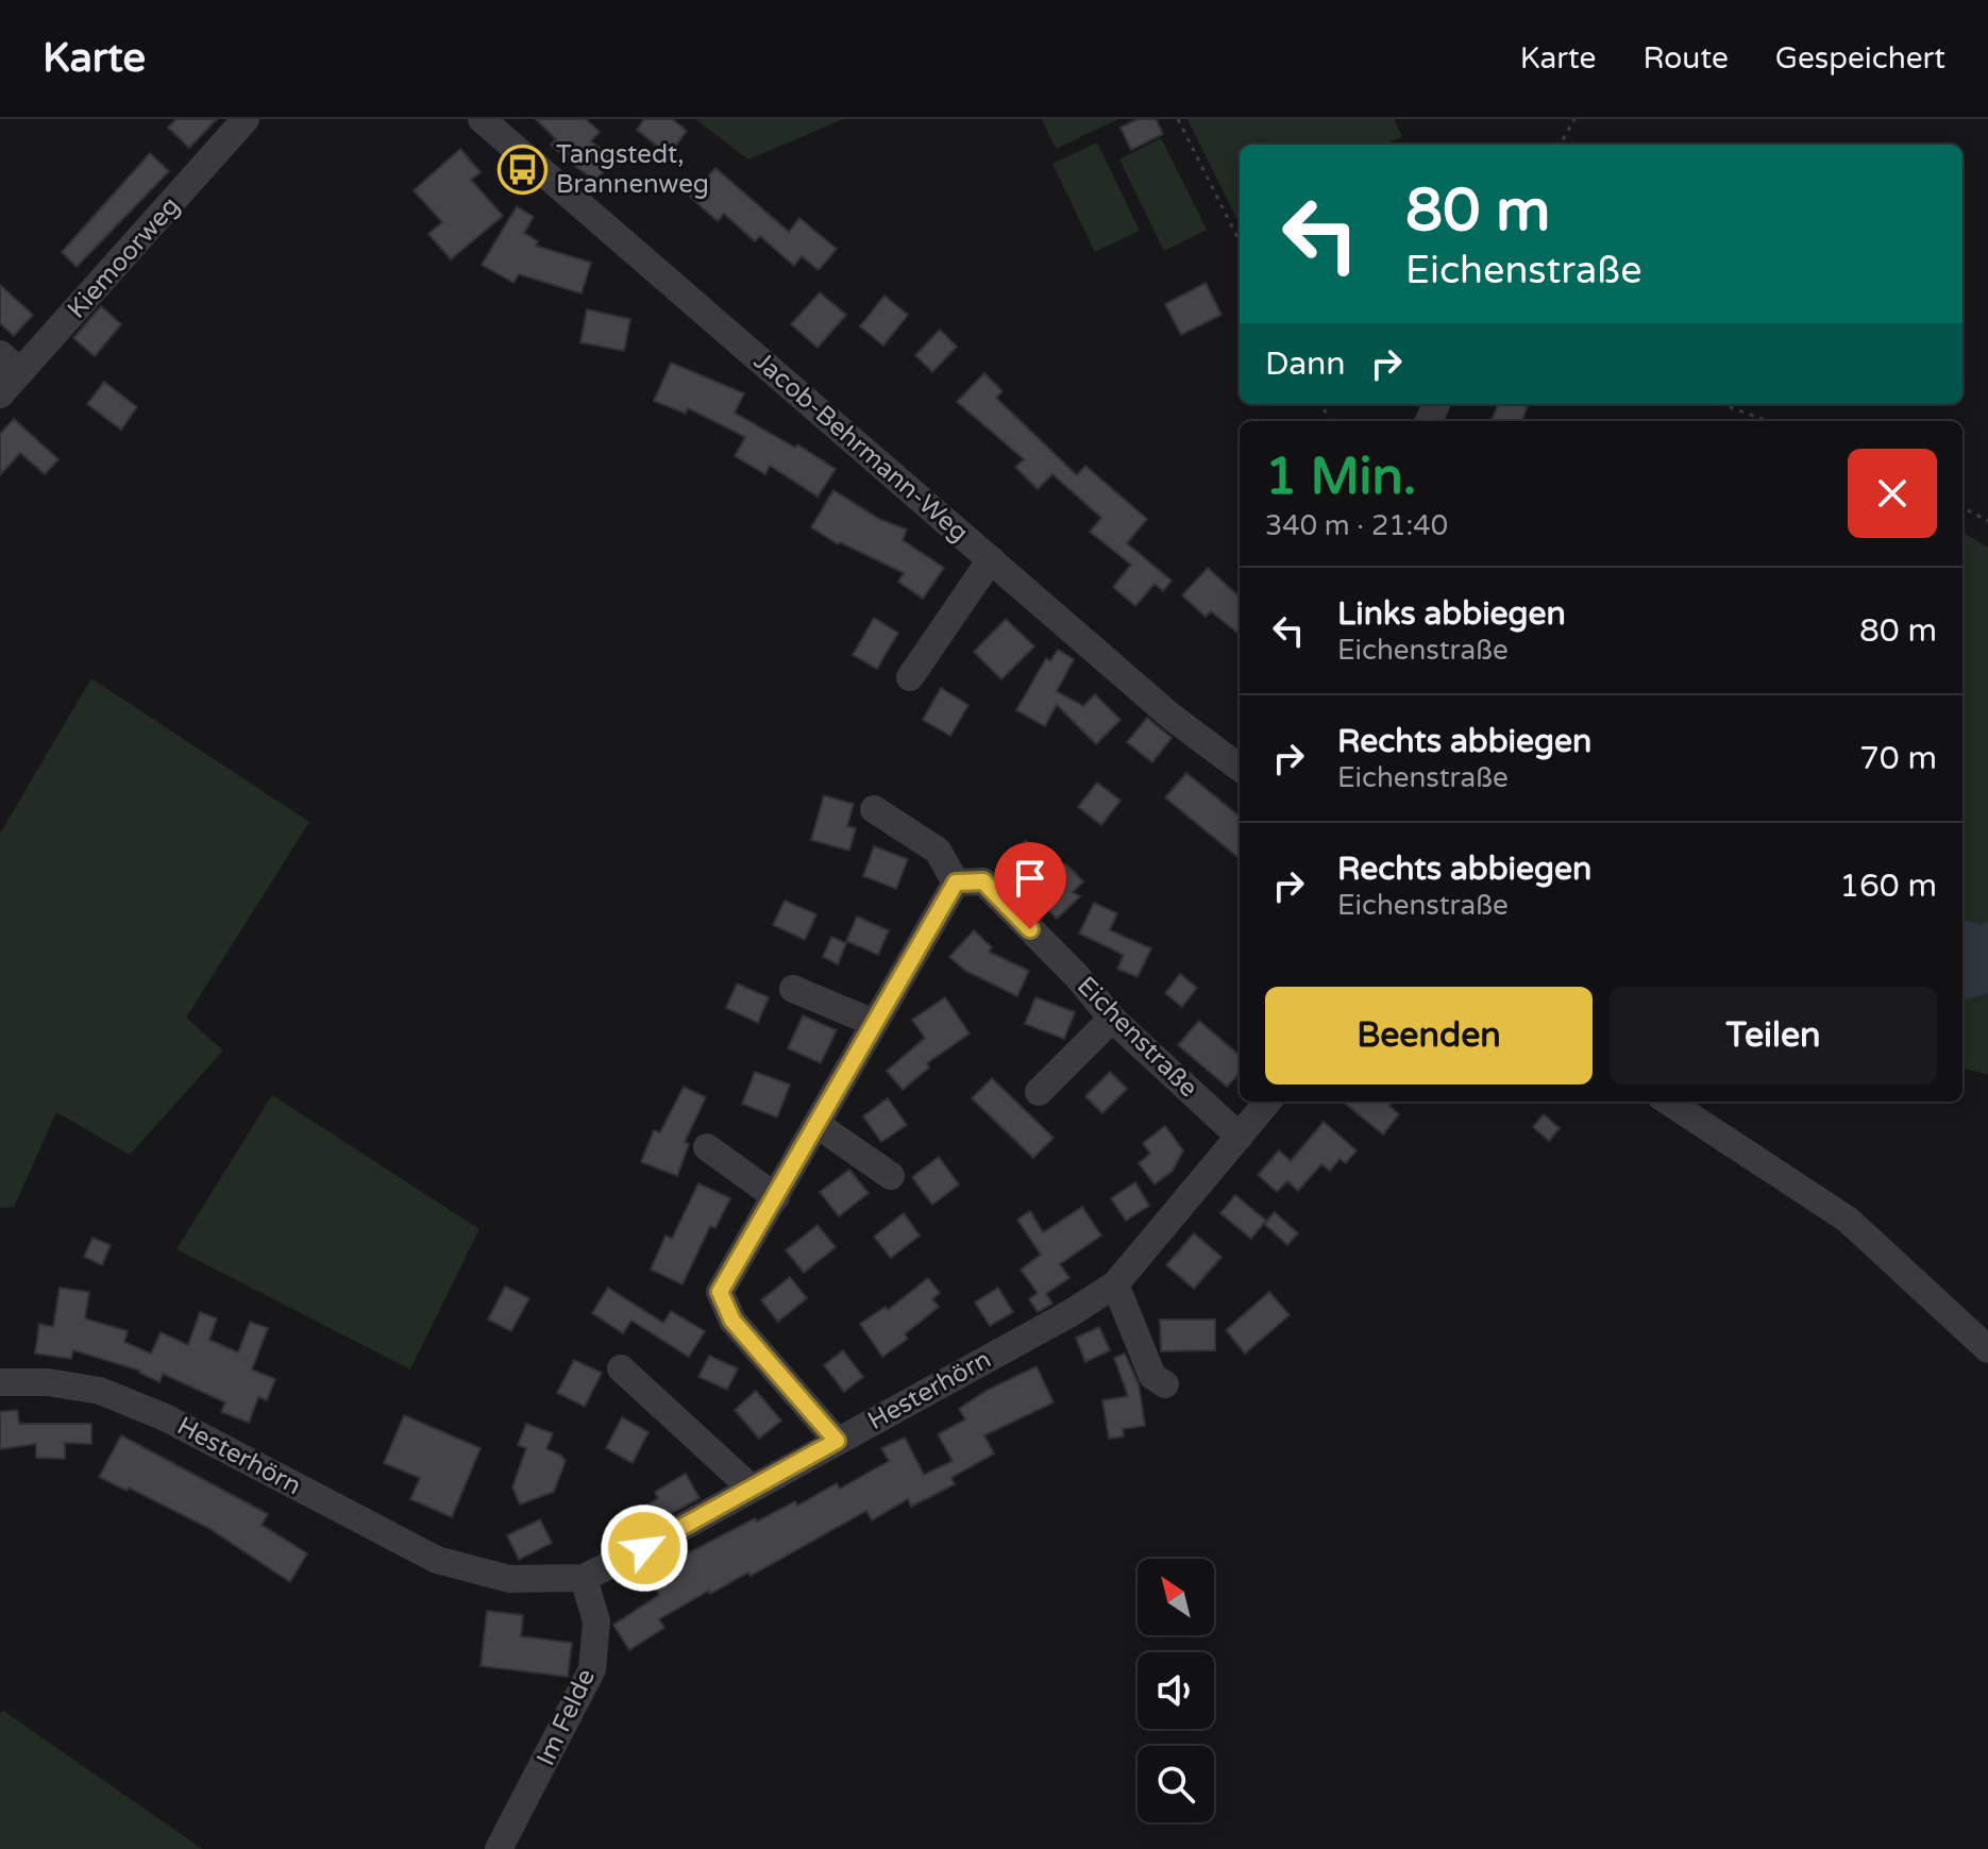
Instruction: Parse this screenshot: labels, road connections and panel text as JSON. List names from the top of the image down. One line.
{"streets":{"street":["Kiemoorweg","Jacob-Behrmann-Weg","Eichenstraße","Hesterhörn","Im Felde"]},"crossings":[["Eichenstraße","Hesterhörn"],["Hesterhörn","Im Felde"]],"places":{"bus stop":["Tangstedt, Brannenweg"]},"north":"top left","page":{"header":"Karte","nav":["Karte","Route","Gespeichert"],"turn":["80 m","Eichenstraße"],"then":"Dann","heading":["1 Min.","340 m · 21:40"],"list":[{"name":"Links abbiegen","note":"Eichenstraße","value":"80 m"},{"name":"Rechts abbiegen","note":"Eichenstraße","value":"70 m"},{"name":"Rechts abbiegen","note":"Eichenstraße","value":"160 m"}],"buttons":["Beenden","Teilen"]}}
